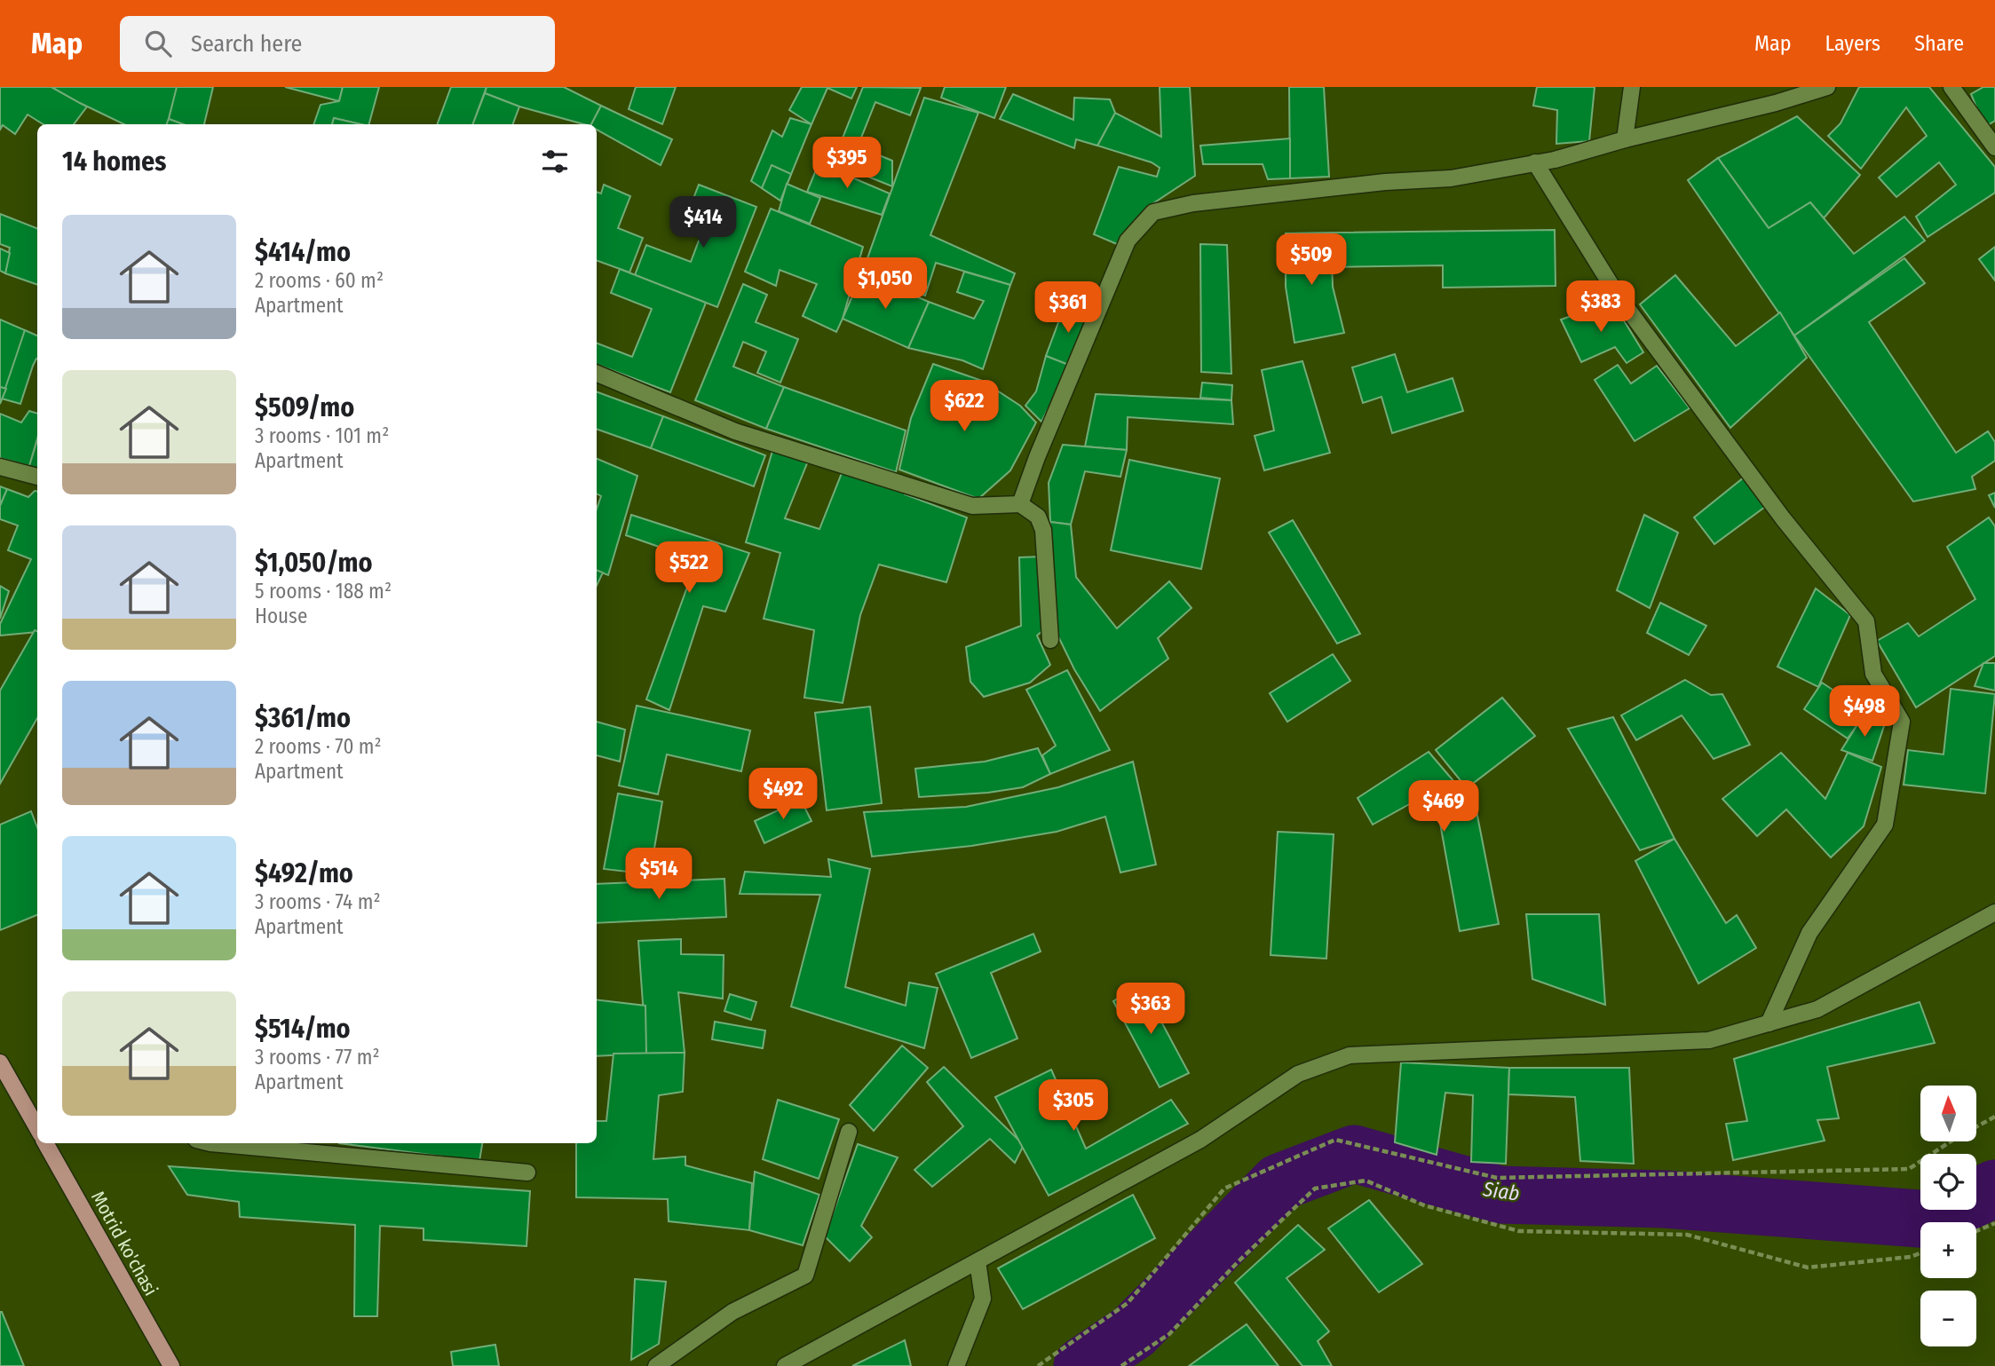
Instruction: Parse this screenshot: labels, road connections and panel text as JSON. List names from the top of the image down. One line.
{"streets":{"main road":["Motrid ko'chasi"]},"water":["Siab"],"north":"top","page":{"header":"Map","search":"Search here","nav":["Map","Layers","Share"],"heading":"14 homes","price":["$395","$414","$509","$1,050","$383","$361","$622","$522","$498","$492","$469","$514","$363","$305"],"list":[{"name":"$414/mo","note":"2 rooms · 60 m² · Apartment"},{"name":"$509/mo","note":"3 rooms · 101 m² · Apartment"},{"name":"$1,050/mo","note":"5 rooms · 188 m² · House"},{"name":"$361/mo","note":"2 rooms · 70 m² · Apartment"},{"name":"$492/mo","note":"3 rooms · 74 m² · Apartment"},{"name":"$514/mo","note":"3 rooms · 77 m² · Apartment"}],"map_buttons":["+","−"]}}
